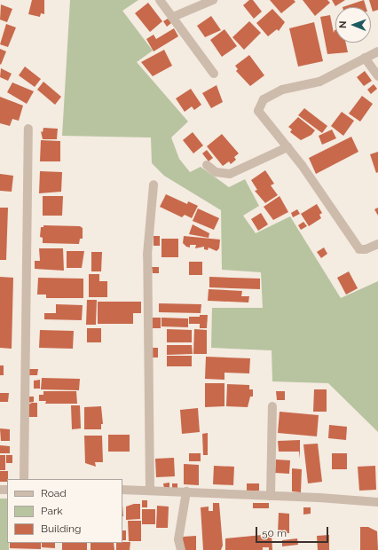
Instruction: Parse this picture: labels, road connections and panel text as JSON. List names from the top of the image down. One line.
{"legend":["Road","Park","Building"],"scale_bar":"50 m","north":"left"}
